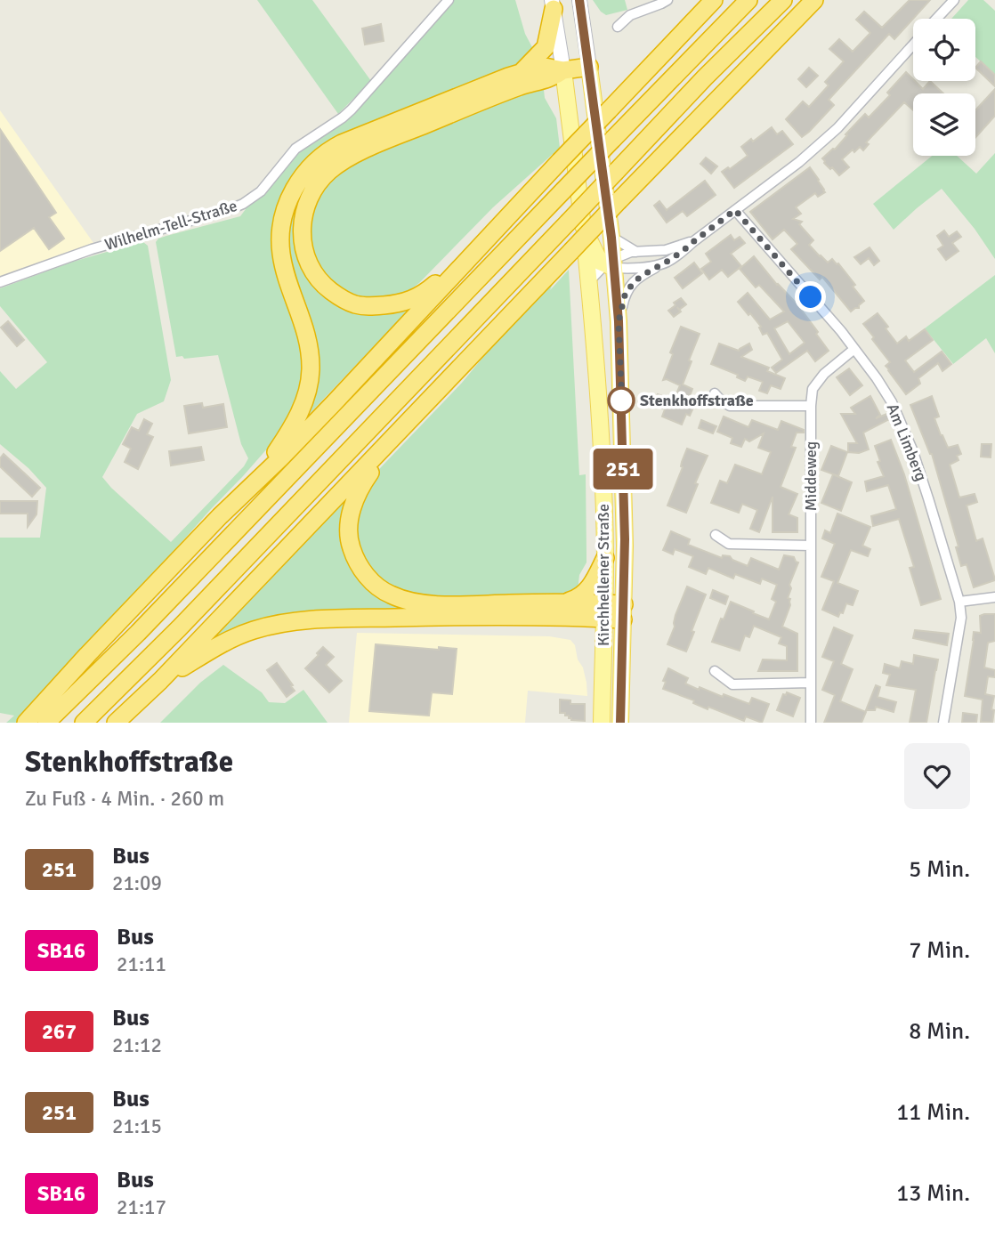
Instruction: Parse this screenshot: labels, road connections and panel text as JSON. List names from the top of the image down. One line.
{"streets":{"main road":["Kirchhellener Straße"],"street":["Wilhelm-Tell-Straße","Am Limberg","Middeweg"]},"crossings":[["Am Limberg","Middeweg"]],"places":["Stenkhoffstraße"],"lines":["bus line 251"],"page":{"on_map":"251","heading":["Stenkhoffstraße","Zu Fuß · 4 Min. · 260 m"],"list":[{"mark":"251","name":"Bus","note":"21:09","value":"5 Min."},{"mark":"SB16","name":"Bus","note":"21:11","value":"7 Min."},{"mark":"267","name":"Bus","note":"21:12","value":"8 Min."},{"mark":"251","name":"Bus","note":"21:15","value":"11 Min."},{"mark":"SB16","name":"Bus","note":"21:17","value":"13 Min."}]}}
